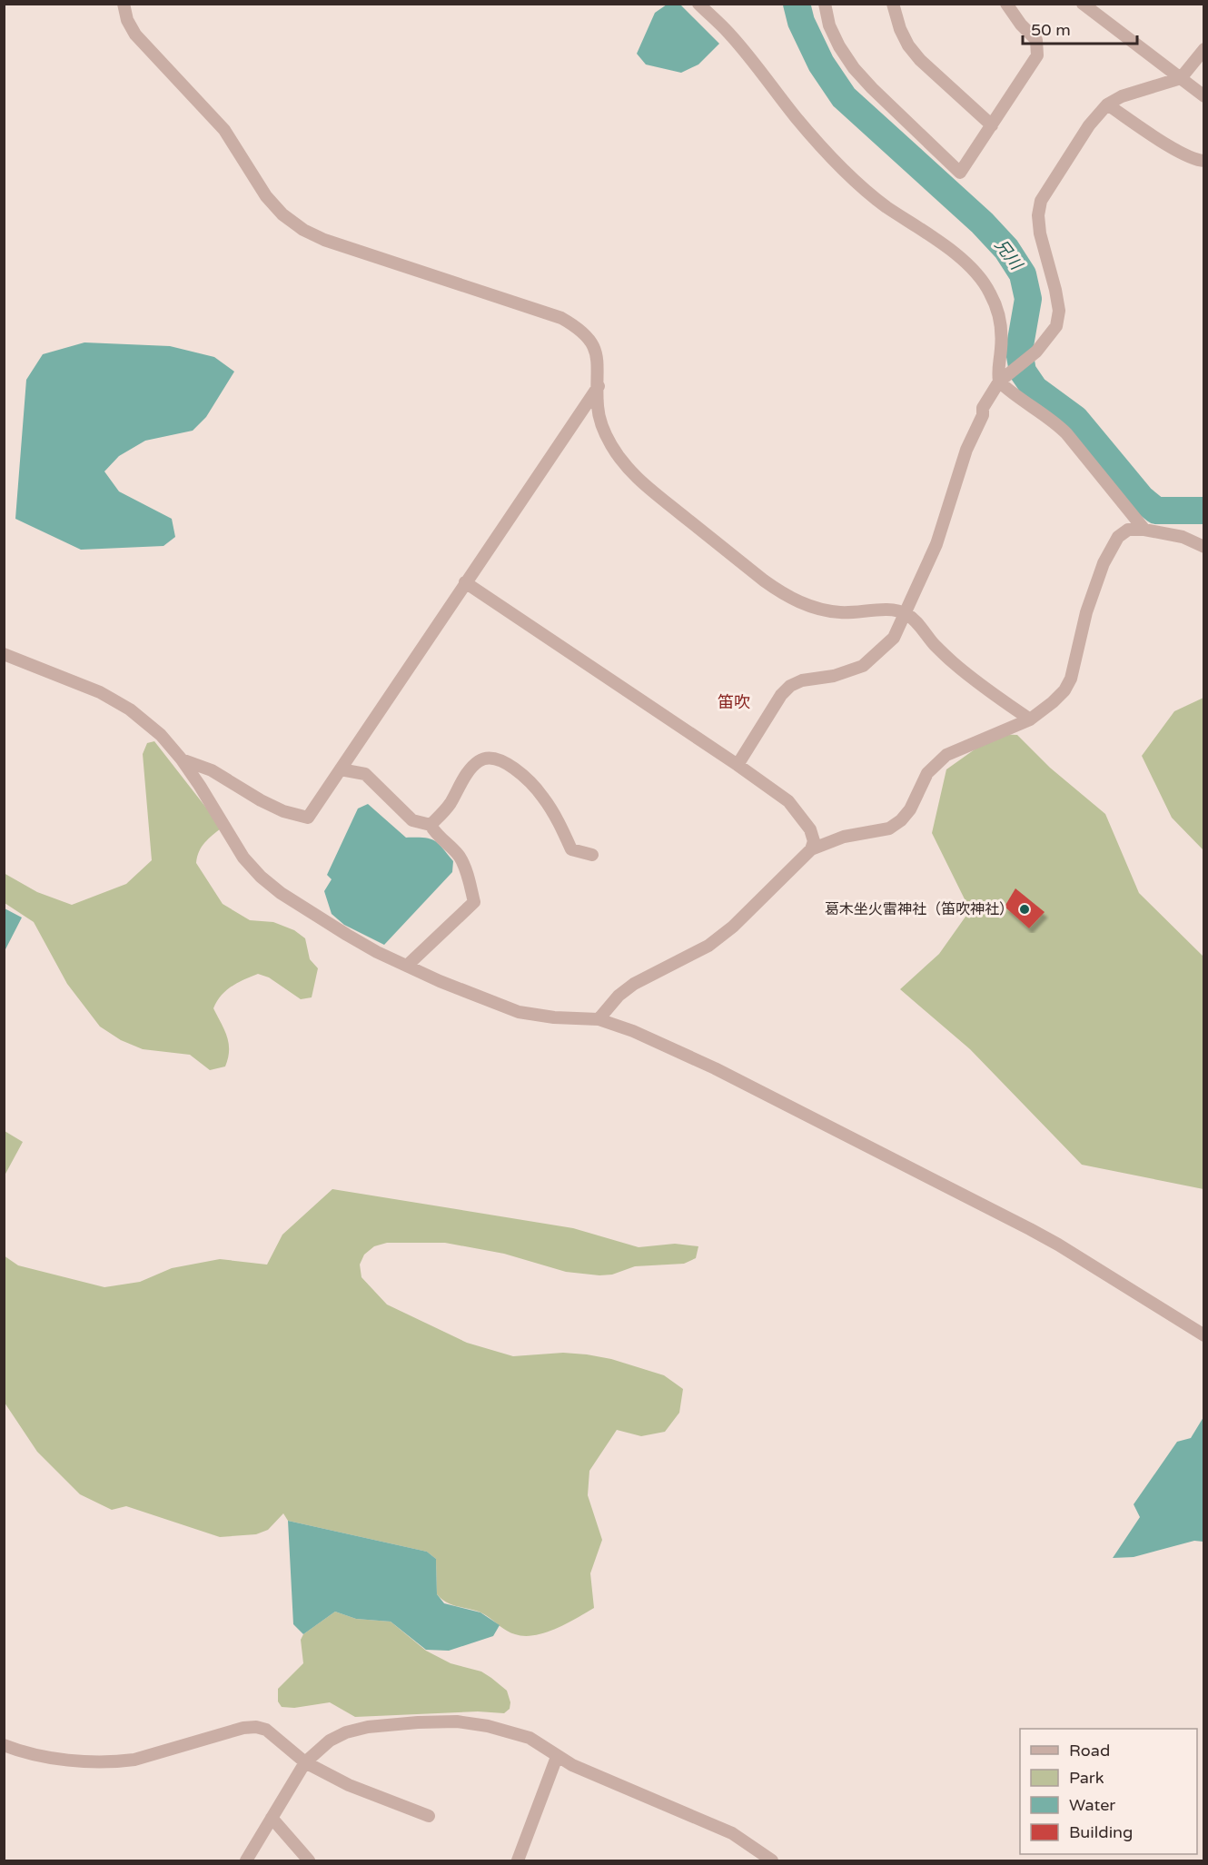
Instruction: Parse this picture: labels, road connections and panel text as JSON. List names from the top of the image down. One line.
{"districts":["笛吹"],"water":["兄川"],"places":["葛木坐火雷神社（笛吹神社）"],"legend":["Road","Park","Water","Building"],"scale_bar":"50 m"}
